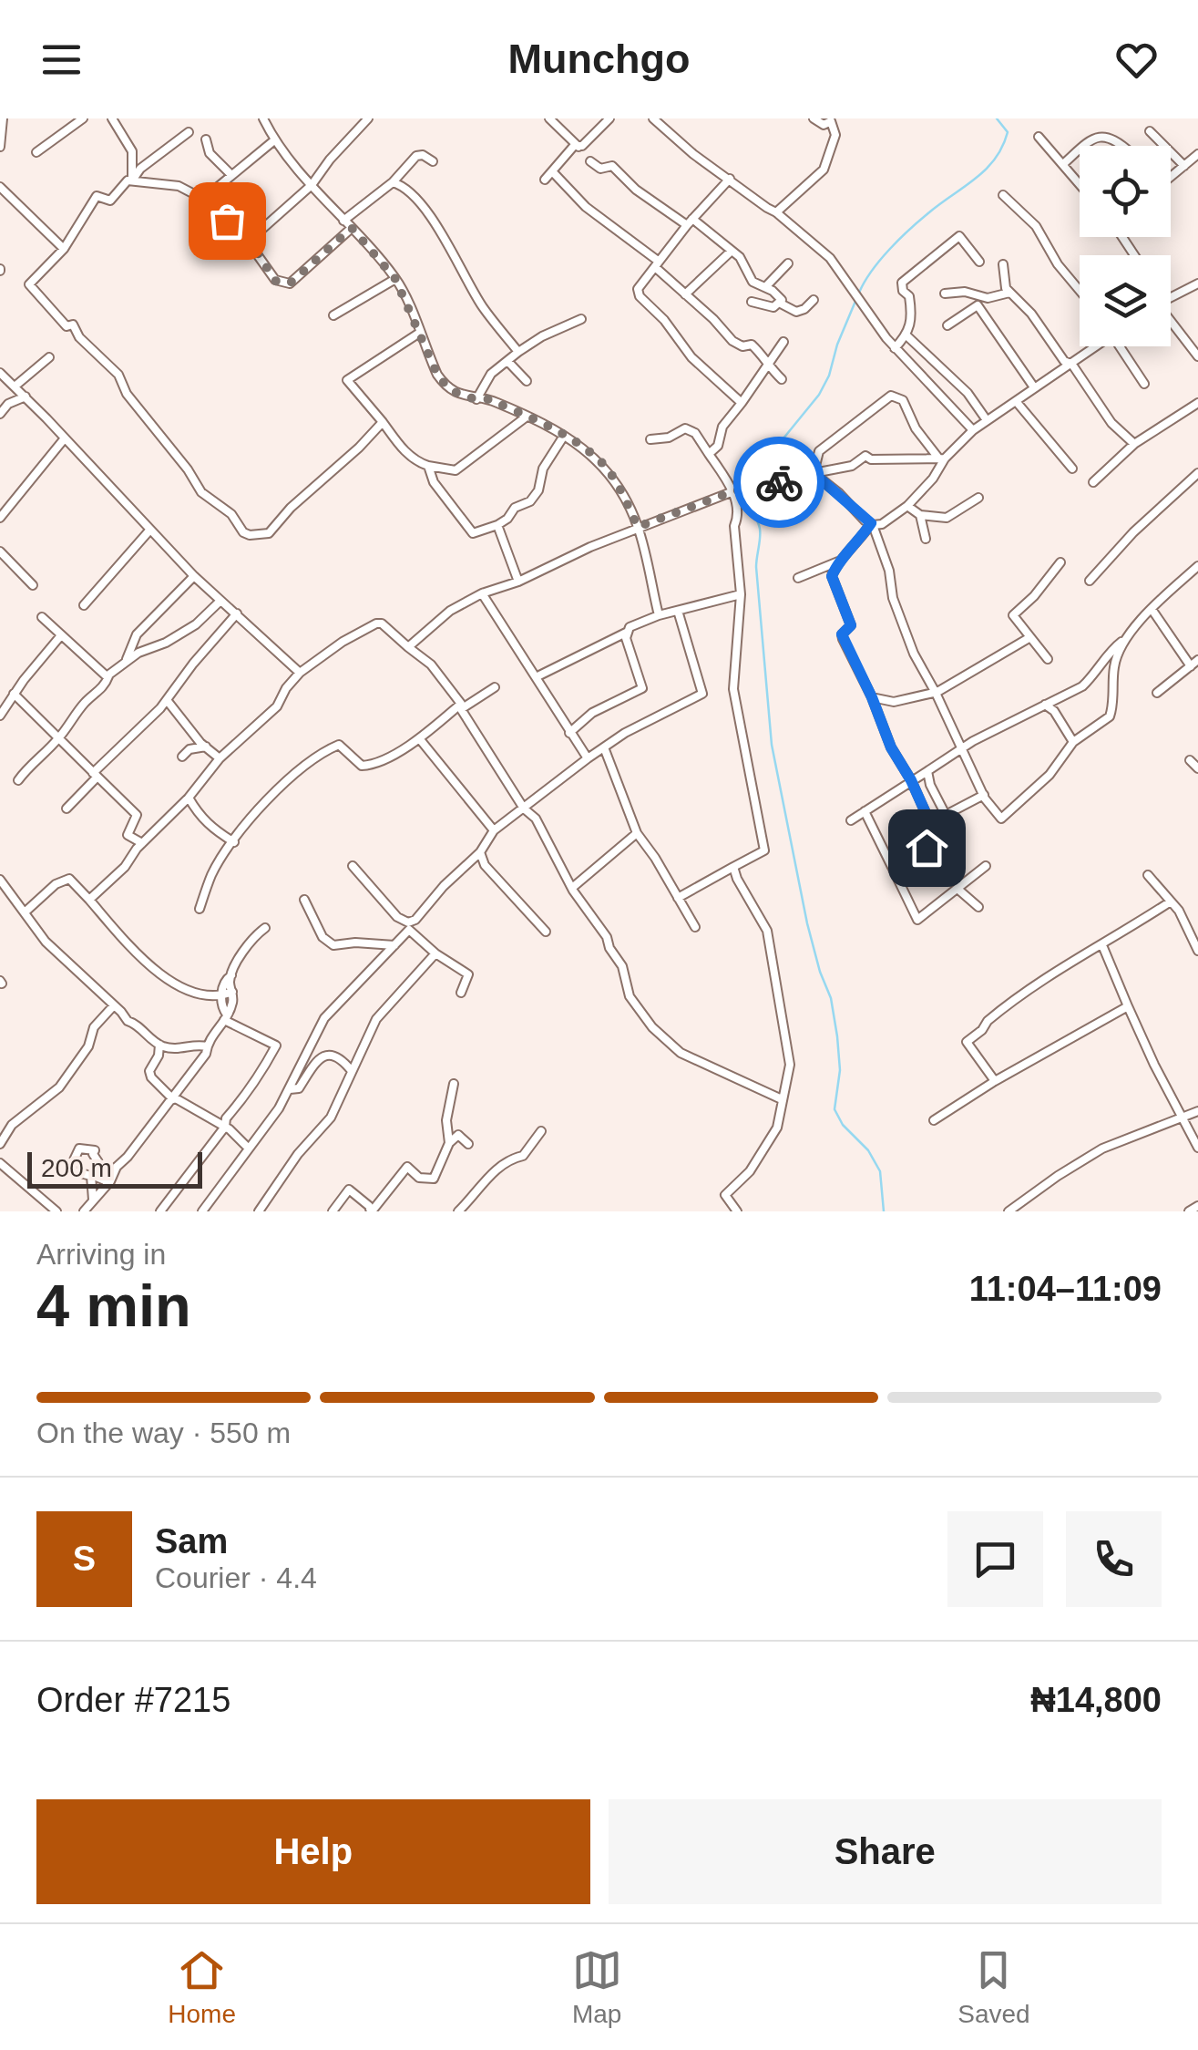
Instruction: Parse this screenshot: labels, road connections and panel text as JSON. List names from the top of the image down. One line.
{"scale_bar":"200 m","page":{"header":"Munchgo","scale":"200 m","heading":["4 min","Arriving in","11:04–11:09"],"panel":["Sam","Courier · 4.4","Order #7215","₦14,800"],"bar":"On the way · 550 m","round":"S","buttons":["Help","Share"],"tabs":["Home","Map","Saved"]}}
